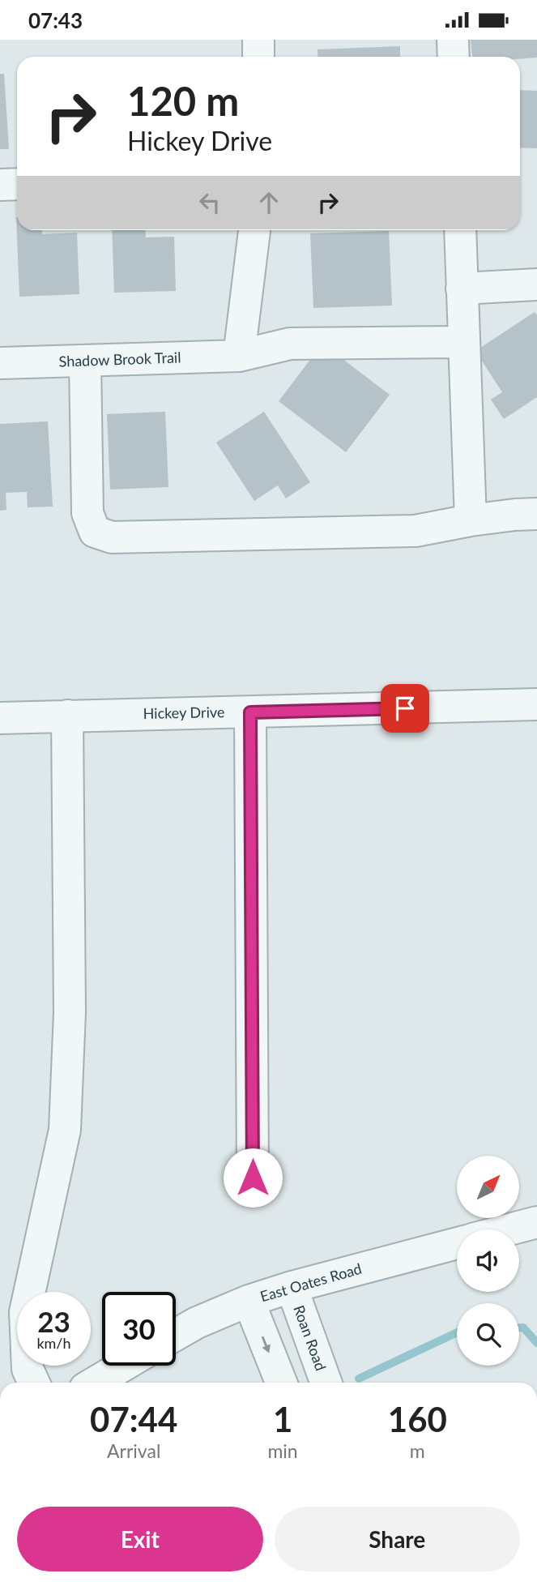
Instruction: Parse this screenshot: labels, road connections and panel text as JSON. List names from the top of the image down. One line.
{"streets":{"street":["Shadow Brook Trail","Hickey Drive","East Oates Road","Roan Road"]},"crossings":[["East Oates Road","Roan Road"]],"north":"top right","page":{"status":"07:43","turn":["120 m","Hickey Drive"],"speed":"23 km/h","limit":"30","eta":["07:44","Arrival","1","min","160","m"],"buttons":["Exit","Share"]}}
